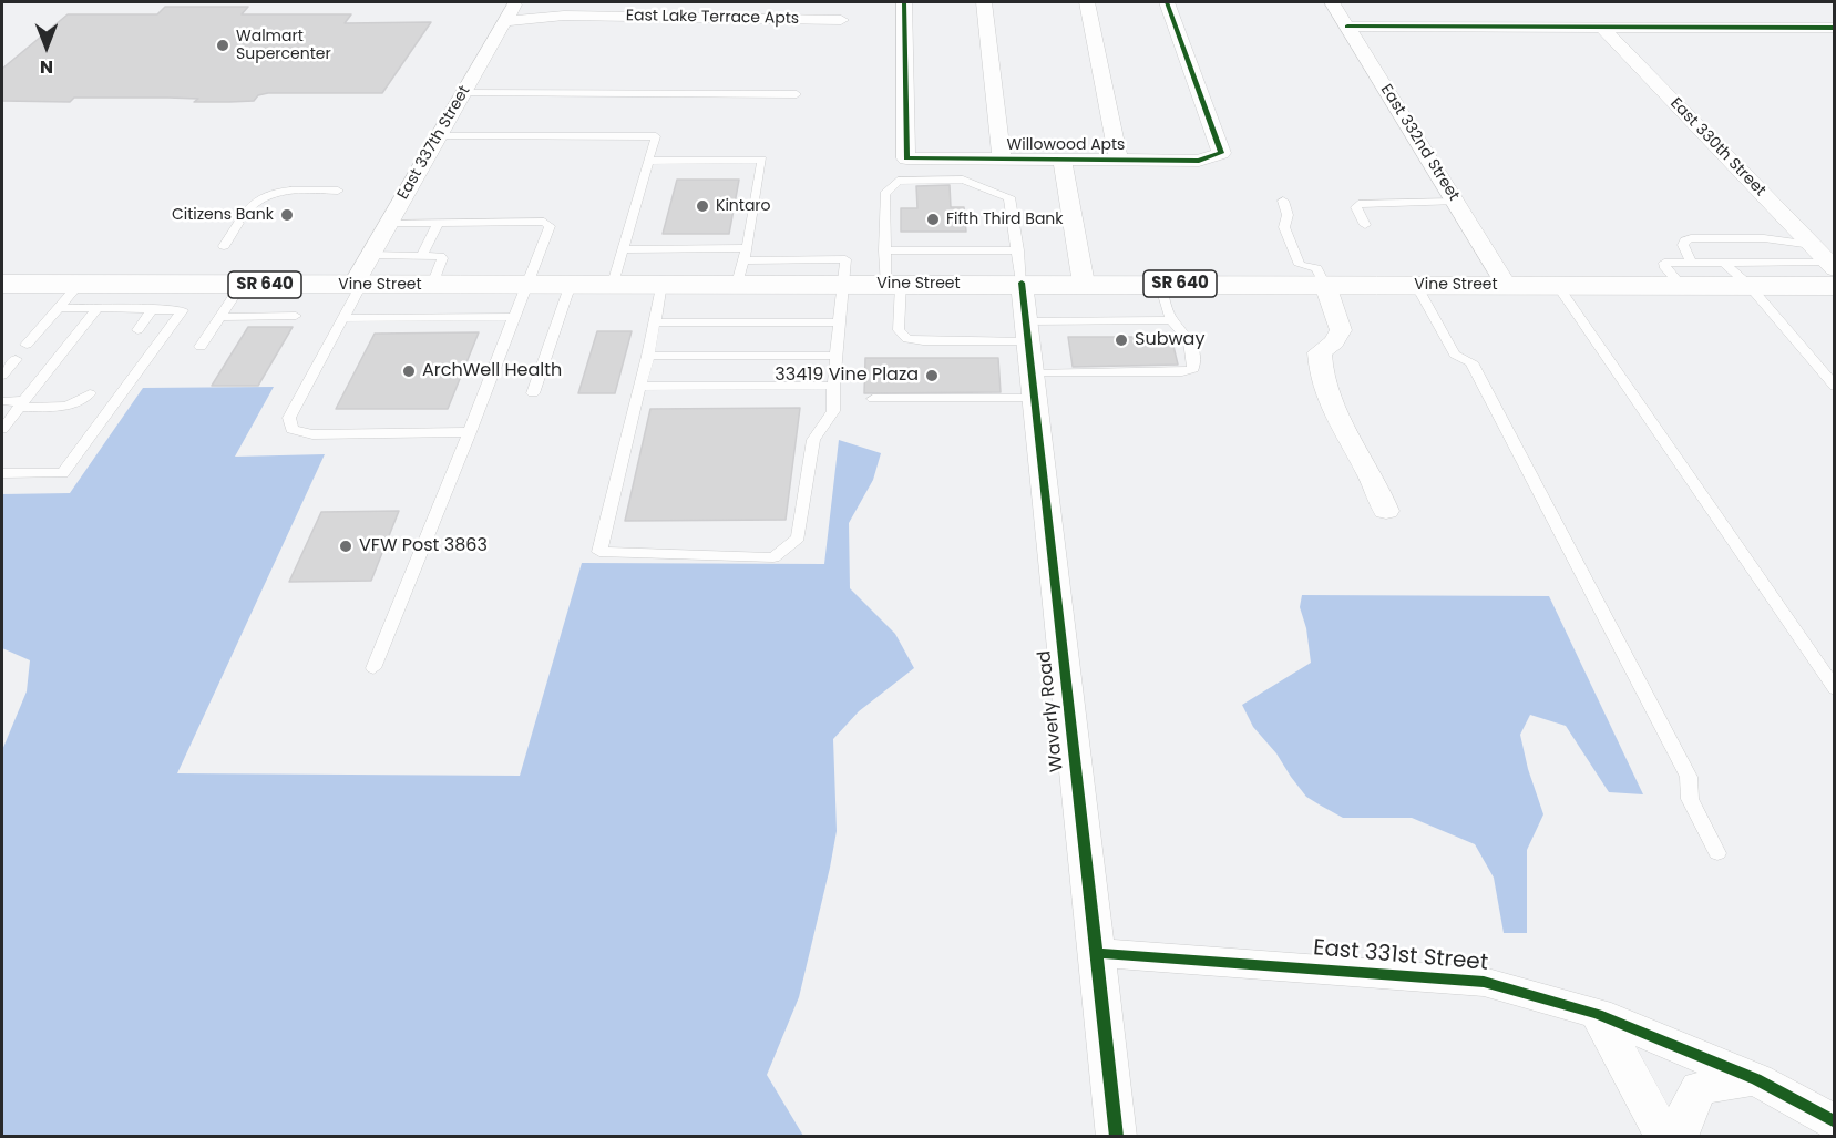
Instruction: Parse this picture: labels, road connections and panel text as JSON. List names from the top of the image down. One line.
{"streets":{"main road":["Vine Street","SR 640"],"street":["East Lake Terrace Apts","East 337th Street","East 332nd Street","Willowood Apts","East 330th Street","Waverly Road","East 331st Street"]},"crossings":[["East Lake Terrace Apts","East 337th Street"],["East 337th Street","Vine Street"],["East 332nd Street","Vine Street"],["Willowood Apts","Vine Street"],["East 330th Street","Vine Street"],["Vine Street","Waverly Road"],["Waverly Road","East 331st Street"]],"places":["Walmart Supercenter","Kintaro","Citizens Bank","Fifth Third Bank","Subway","ArchWell Health","33419 Vine Plaza","VFW Post 3863"],"north":"bottom"}
